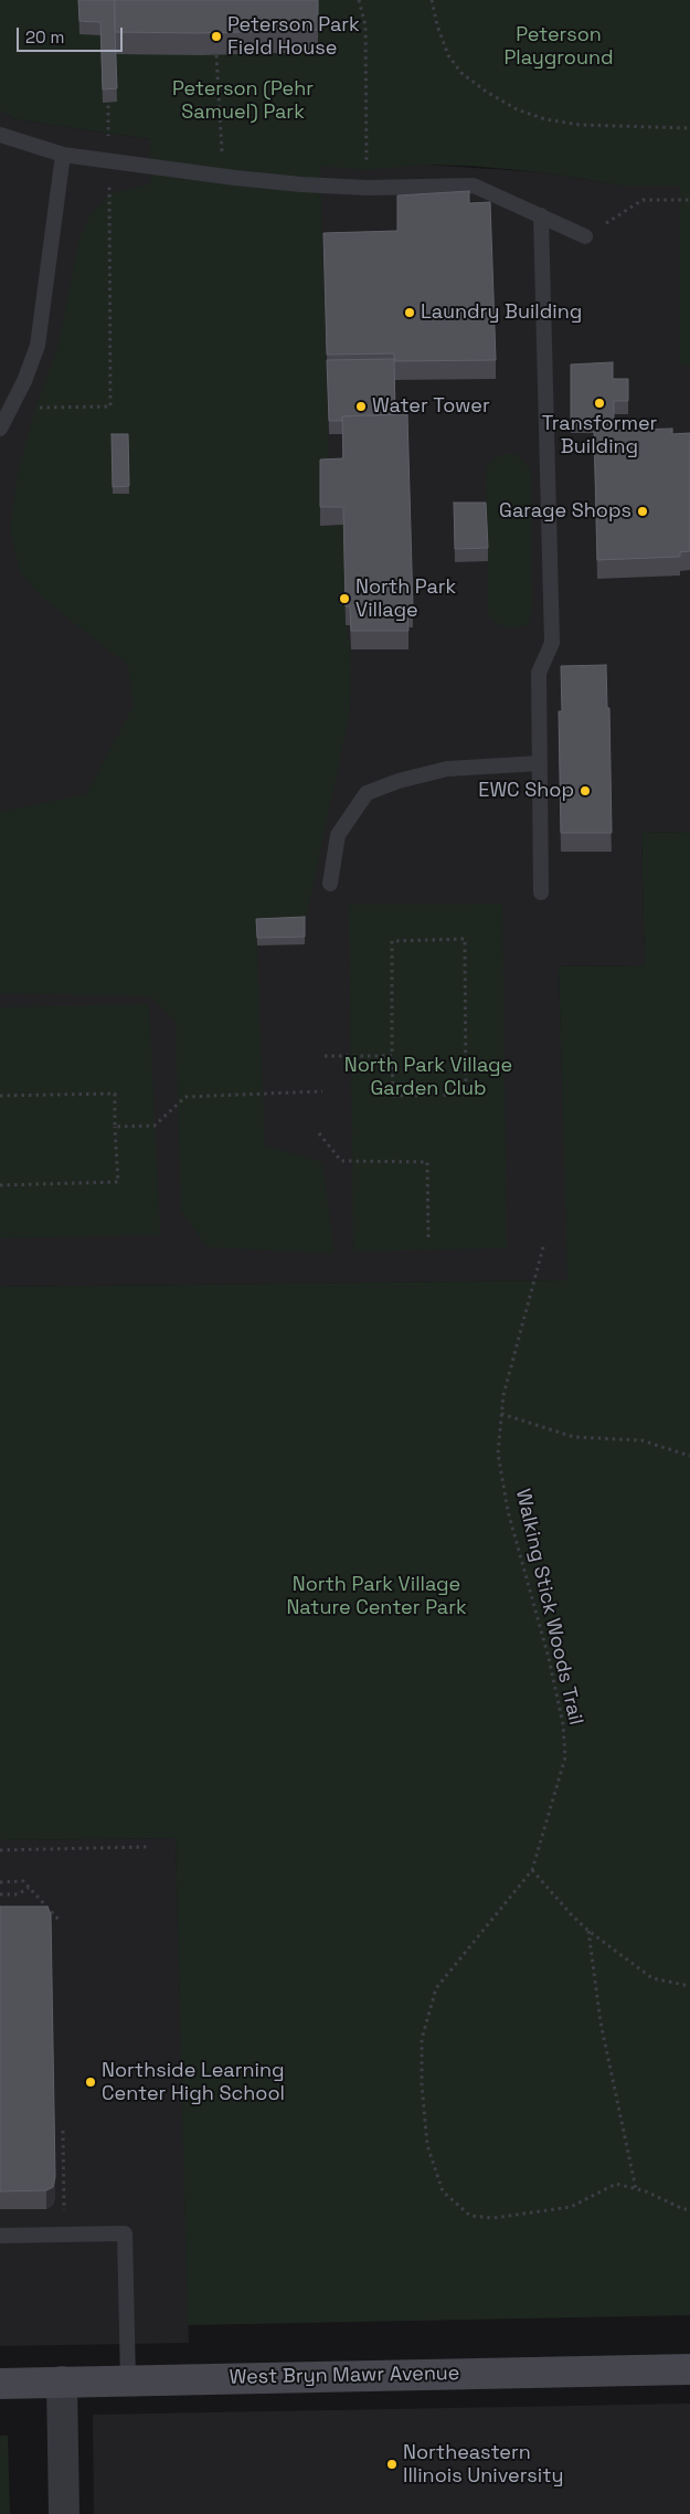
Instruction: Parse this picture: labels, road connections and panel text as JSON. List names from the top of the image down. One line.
{"streets":{"street":["West Bryn Mawr Avenue"],"path":["Walking Stick Woods Trail"]},"parks":["Peterson Playground","Peterson (Pehr Samuel) Park","North Park Village Garden Club","North Park Village Nature Center Park"],"places":["Peterson Park Field House","Laundry Building","Transformer Building","Water Tower","Garage Shops","North Park Village","EWC Shop","Northside Learning Center High School","Northeastern Illinois University"],"scale_bar":"20 m"}
